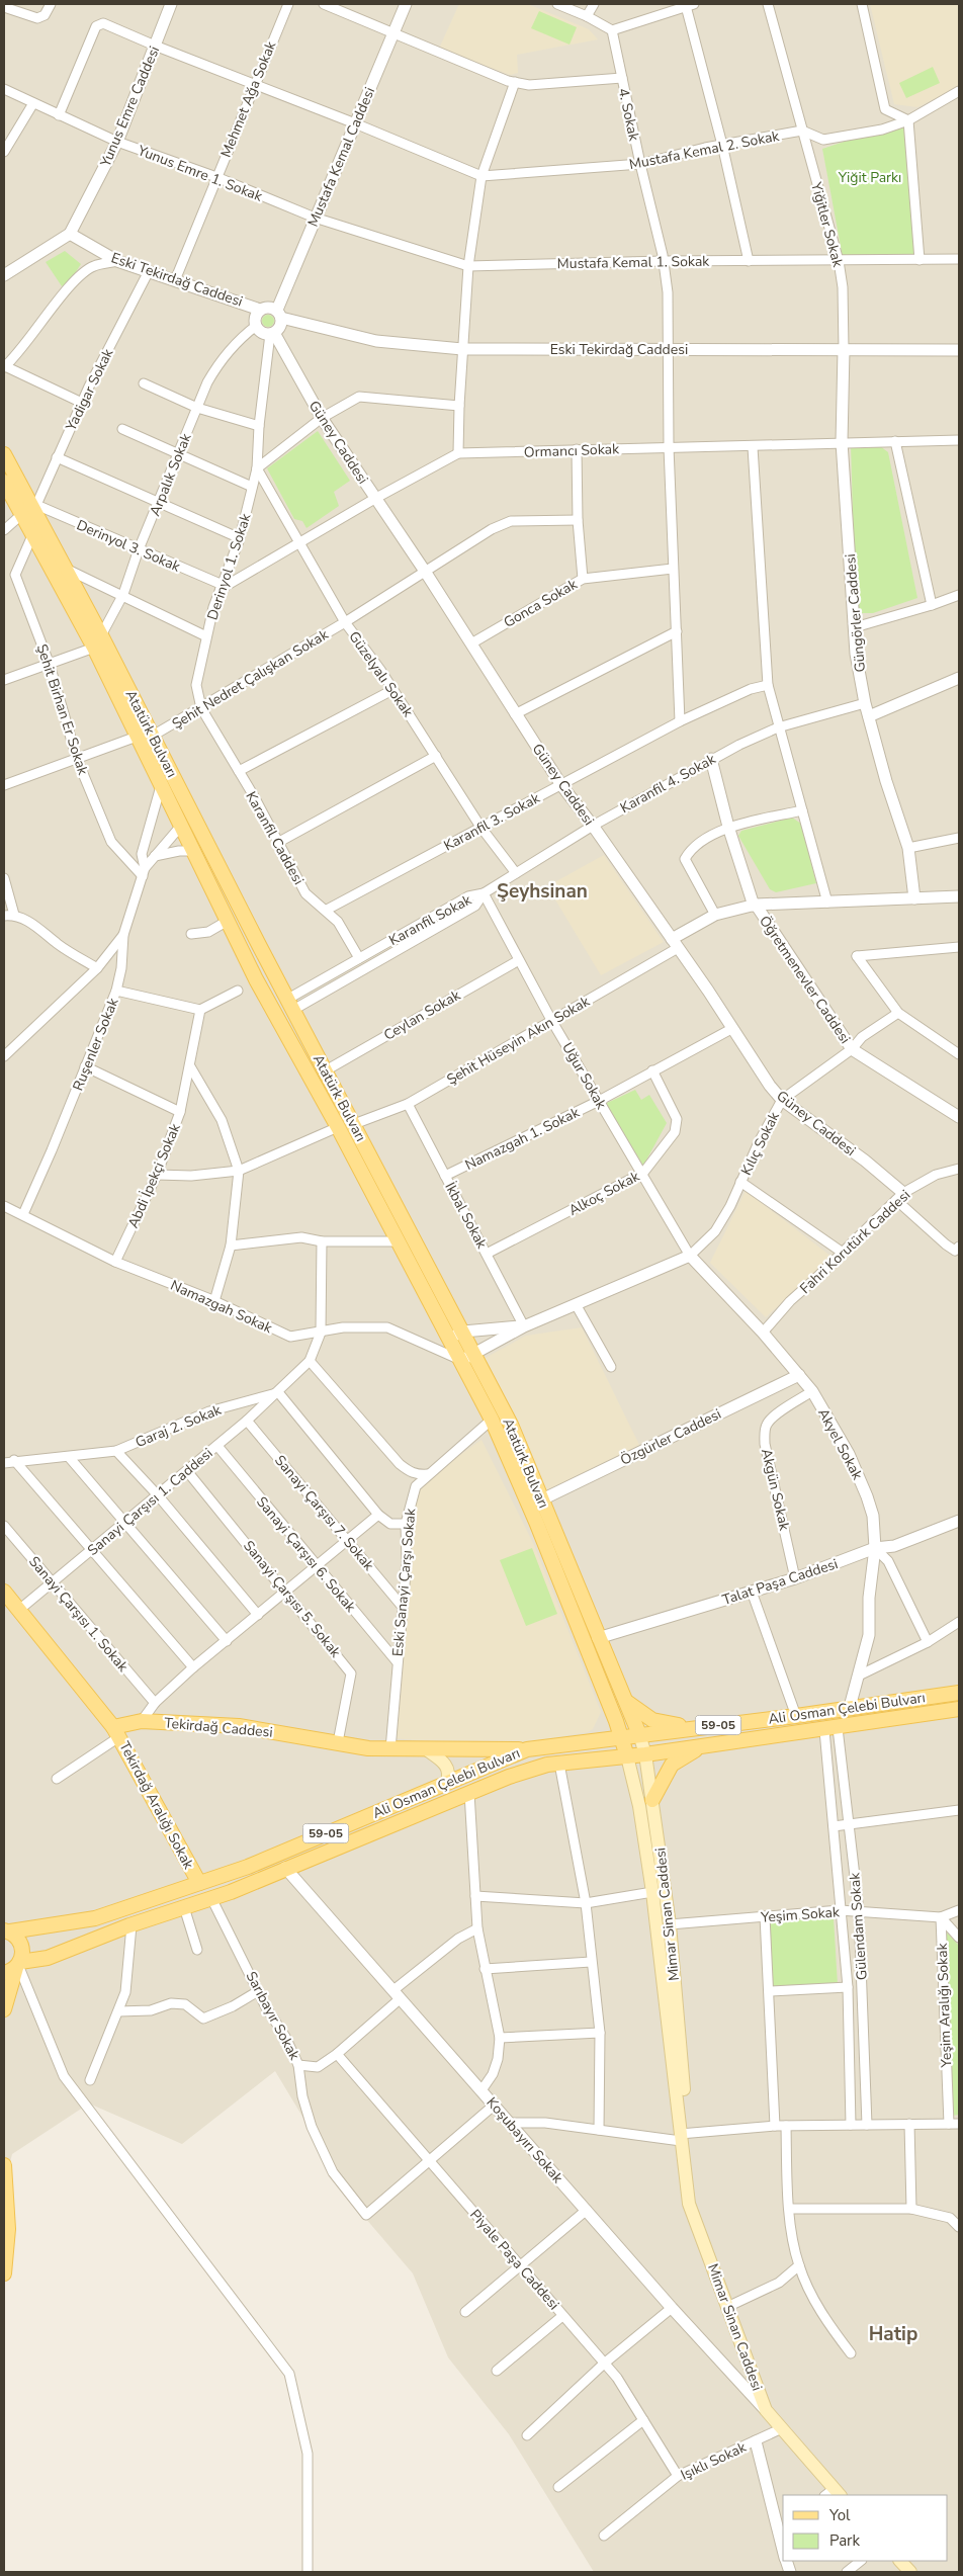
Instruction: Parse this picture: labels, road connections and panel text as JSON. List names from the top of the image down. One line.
{"streets":{"main road":["Atatürk Bulvarı","Ali Osman Çelebi Bulvarı","59-05","Tekirdağ Caddesi","Tekirdağ Aralığı Sokak","Mimar Sinan Caddesi"],"street":["Mehmet Ağa Sokak","Yunus Emre Caddesi","4. Sokak","Mustafa Kemal 2. Sokak","Mustafa Kemal Caddesi","Yunus Emre 1. Sokak","Yiğitler Sokak","Mustafa Kemal 1. Sokak","Eski Tekirdağ Caddesi","Yadigar Sokak","Güney Caddesi","Ormancı Sokak","Arpalık Sokak","Derinyol 3. Sokak","Derinyol 1. Sokak","Gonca Sokak","Güngörler Caddesi","Güzelyalı Sokak","Şehit Nedret Çalışkan Sokak","Şehit Birhan Er Sokak","Karanfil 4. Sokak","Karanfil 3. Sokak","Karanfil Caddesi","Karanfil Sokak","Öğretmenevler Caddesi","Ceylan Sokak","Şehit Hüseyin Akın Sokak","Ruşenler Sokak","Uğur Sokak","Namazgah 1. Sokak","Kılıç Sokak","Abdi İpekçi Sokak","Alkoç Sokak","İkbal Sokak","Fahri Korutürk Caddesi","Namazgah Sokak","Garaj 2. Sokak","Özgürler Caddesi","Akyel Sokak","Akgün Sokak","Sanayi Çarşısı 1. Caddesi","Sanayi Çarşısı 7. Sokak","Sanayi Çarşısı 6. Sokak","Talat Paşa Caddesi","Eski Sanayi Çarşı Sokak","Sanayi Çarşısı 5. Sokak","Sanayi Çarşısı 1. Sokak","Yeşim Sokak","Gülendam Sokak","Yeşim Aralığı Sokak","Sarıbayır Sokak","Koşubayırı Sokak","Piyale Paşa Caddesi","Işıklı Sokak"]},"crossings":[["Mehmet Ağa Sokak","Mustafa Kemal 2. Sokak"],["Mehmet Ağa Sokak","Yunus Emre 1. Sokak"],["Mehmet Ağa Sokak","Eski Tekirdağ Caddesi"],["Yunus Emre Caddesi","Mustafa Kemal 2. Sokak"],["Yunus Emre Caddesi","Yunus Emre 1. Sokak"],["Yunus Emre Caddesi","Eski Tekirdağ Caddesi"],["4. Sokak","Mustafa Kemal 2. Sokak"],["4. Sokak","Mustafa Kemal 1. Sokak"],["4. Sokak","Eski Tekirdağ Caddesi"],["4. Sokak","Ormancı Sokak"],["4. Sokak","Gonca Sokak"],["4. Sokak","Karanfil 3. Sokak"],["Mustafa Kemal 2. Sokak","Mustafa Kemal Caddesi"],["Mustafa Kemal 2. Sokak","Yunus Emre 1. Sokak"],["Mustafa Kemal 2. Sokak","Yiğitler Sokak"],["Mustafa Kemal Caddesi","Yunus Emre 1. Sokak"],["Mustafa Kemal Caddesi","Mustafa Kemal 1. Sokak"],["Mustafa Kemal Caddesi","Eski Tekirdağ Caddesi"],["Mustafa Kemal Caddesi","Güney Caddesi"],["Mustafa Kemal Caddesi","Arpalık Sokak"],["Mustafa Kemal Caddesi","Derinyol 1. Sokak"],["Yunus Emre 1. Sokak","Mustafa Kemal 1. Sokak"],["Yiğitler Sokak","Mustafa Kemal 1. Sokak"],["Yiğitler Sokak","Eski Tekirdağ Caddesi"],["Yiğitler Sokak","Güngörler Caddesi"],["Eski Tekirdağ Caddesi","Yadigar Sokak"],["Eski Tekirdağ Caddesi","Güney Caddesi"],["Eski Tekirdağ Caddesi","Arpalık Sokak"],["Eski Tekirdağ Caddesi","Derinyol 1. Sokak"],["Eski Tekirdağ Caddesi","Güngörler Caddesi"],["Yadigar Sokak","Derinyol 3. Sokak"],["Yadigar Sokak","Atatürk Bulvarı"],["Güney Caddesi","Ormancı Sokak"],["Güney Caddesi","Arpalık Sokak"],["Güney Caddesi","Derinyol 1. Sokak"],["Güney Caddesi","Gonca Sokak"],["Güney Caddesi","Şehit Nedret Çalışkan Sokak"],["Güney Caddesi","Karanfil 4. Sokak"],["Güney Caddesi","Karanfil 3. Sokak"],["Güney Caddesi","Şehit Hüseyin Akın Sokak"],["Güney Caddesi","Namazgah 1. Sokak"],["Güney Caddesi","Kılıç Sokak"],["Güney Caddesi","Fahri Korutürk Caddesi"],["Ormancı Sokak","Derinyol 3. Sokak"],["Ormancı Sokak","Derinyol 1. Sokak"],["Ormancı Sokak","Güngörler Caddesi"],["Ormancı Sokak","Güzelyalı Sokak"],["Arpalık Sokak","Derinyol 3. Sokak"],["Arpalık Sokak","Derinyol 1. Sokak"],["Arpalık Sokak","Atatürk Bulvarı"],["Derinyol 3. Sokak","Derinyol 1. Sokak"],["Derinyol 3. Sokak","Atatürk Bulvarı"],["Derinyol 1. Sokak","Güzelyalı Sokak"],["Derinyol 1. Sokak","Şehit Nedret Çalışkan Sokak"],["Derinyol 1. Sokak","Karanfil Caddesi"],["Güngörler Caddesi","Karanfil 4. Sokak"],["Güzelyalı Sokak","Şehit Nedret Çalışkan Sokak"],["Güzelyalı Sokak","Karanfil 4. Sokak"],["Güzelyalı Sokak","Karanfil 3. Sokak"],["Şehit Nedret Çalışkan Sokak","Atatürk Bulvarı"],["Şehit Nedret Çalışkan Sokak","Karanfil Caddesi"],["Şehit Birhan Er Sokak","Atatürk Bulvarı"],["Şehit Birhan Er Sokak","Ruşenler Sokak"],["Atatürk Bulvarı","Karanfil Sokak"],["Atatürk Bulvarı","Ceylan Sokak"],["Atatürk Bulvarı","Şehit Hüseyin Akın Sokak"],["Atatürk Bulvarı","Namazgah Sokak"],["Atatürk Bulvarı","Özgürler Caddesi"],["Atatürk Bulvarı","Talat Paşa Caddesi"],["Atatürk Bulvarı","Eski Sanayi Çarşı Sokak"],["Atatürk Bulvarı","Ali Osman Çelebi Bulvarı"],["Atatürk Bulvarı","Mimar Sinan Caddesi"],["Karanfil 4. Sokak","Karanfil Sokak"],["Karanfil 4. Sokak","Öğretmenevler Caddesi"],["Karanfil 4. Sokak","Uğur Sokak"],["Karanfil 3. Sokak","Karanfil Caddesi"],["Karanfil Caddesi","Karanfil Sokak"],["Karanfil Sokak","Uğur Sokak"],["Öğretmenevler Caddesi","Kılıç Sokak"],["Ceylan Sokak","Uğur Sokak"],["Şehit Hüseyin Akın Sokak","Uğur Sokak"],["Şehit Hüseyin Akın Sokak","İkbal Sokak"],["Ruşenler Sokak","Namazgah Sokak"],["Uğur Sokak","Namazgah 1. Sokak"],["Uğur Sokak","Kılıç Sokak"],["Uğur Sokak","Alkoç Sokak"],["Uğur Sokak","Akyel Sokak"],["Namazgah 1. Sokak","Alkoç Sokak"],["Namazgah 1. Sokak","İkbal Sokak"],["Kılıç Sokak","Akyel Sokak"],["Abdi İpekçi Sokak","Namazgah Sokak"],["Alkoç Sokak","İkbal Sokak"],["Fahri Korutürk Caddesi","Akyel Sokak"],["Namazgah Sokak","Garaj 2. Sokak"],["Garaj 2. Sokak","Sanayi Çarşısı 1. Caddesi"],["Özgürler Caddesi","Akyel Sokak"],["Akyel Sokak","Akgün Sokak"],["Akyel Sokak","Talat Paşa Caddesi"],["Akyel Sokak","Ali Osman Çelebi Bulvarı"],["Akgün Sokak","Talat Paşa Caddesi"],["Sanayi Çarşısı 1. Caddesi","Sanayi Çarşısı 7. Sokak"],["Sanayi Çarşısı 1. Caddesi","Sanayi Çarşısı 6. Sokak"],["Sanayi Çarşısı 1. Caddesi","Sanayi Çarşısı 5. Sokak"],["Sanayi Çarşısı 1. Caddesi","Sanayi Çarşısı 1. Sokak"],["Sanayi Çarşısı 7. Sokak","Eski Sanayi Çarşı Sokak"],["Sanayi Çarşısı 6. Sokak","Eski Sanayi Çarşı Sokak"],["Eski Sanayi Çarşı Sokak","Tekirdağ Caddesi"],["Sanayi Çarşısı 5. Sokak","Tekirdağ Caddesi"],["Ali Osman Çelebi Bulvarı","Tekirdağ Caddesi"],["Ali Osman Çelebi Bulvarı","Tekirdağ Aralığı Sokak"],["Ali Osman Çelebi Bulvarı","Mimar Sinan Caddesi"],["Ali Osman Çelebi Bulvarı","Gülendam Sokak"],["Ali Osman Çelebi Bulvarı","Sarıbayır Sokak"],["Ali Osman Çelebi Bulvarı","Koşubayırı Sokak"],["Tekirdağ Caddesi","Tekirdağ Aralığı Sokak"],["Mimar Sinan Caddesi","Yeşim Sokak"],["Mimar Sinan Caddesi","Koşubayırı Sokak"],["Mimar Sinan Caddesi","Işıklı Sokak"],["Yeşim Sokak","Gülendam Sokak"],["Yeşim Sokak","Yeşim Aralığı Sokak"],["Sarıbayır Sokak","Piyale Paşa Caddesi"],["Piyale Paşa Caddesi","Işıklı Sokak"]],"districts":["Şeyhsinan","Hatip"],"parks":["Yiğit Parkı"],"legend":["Yol","Park"]}
